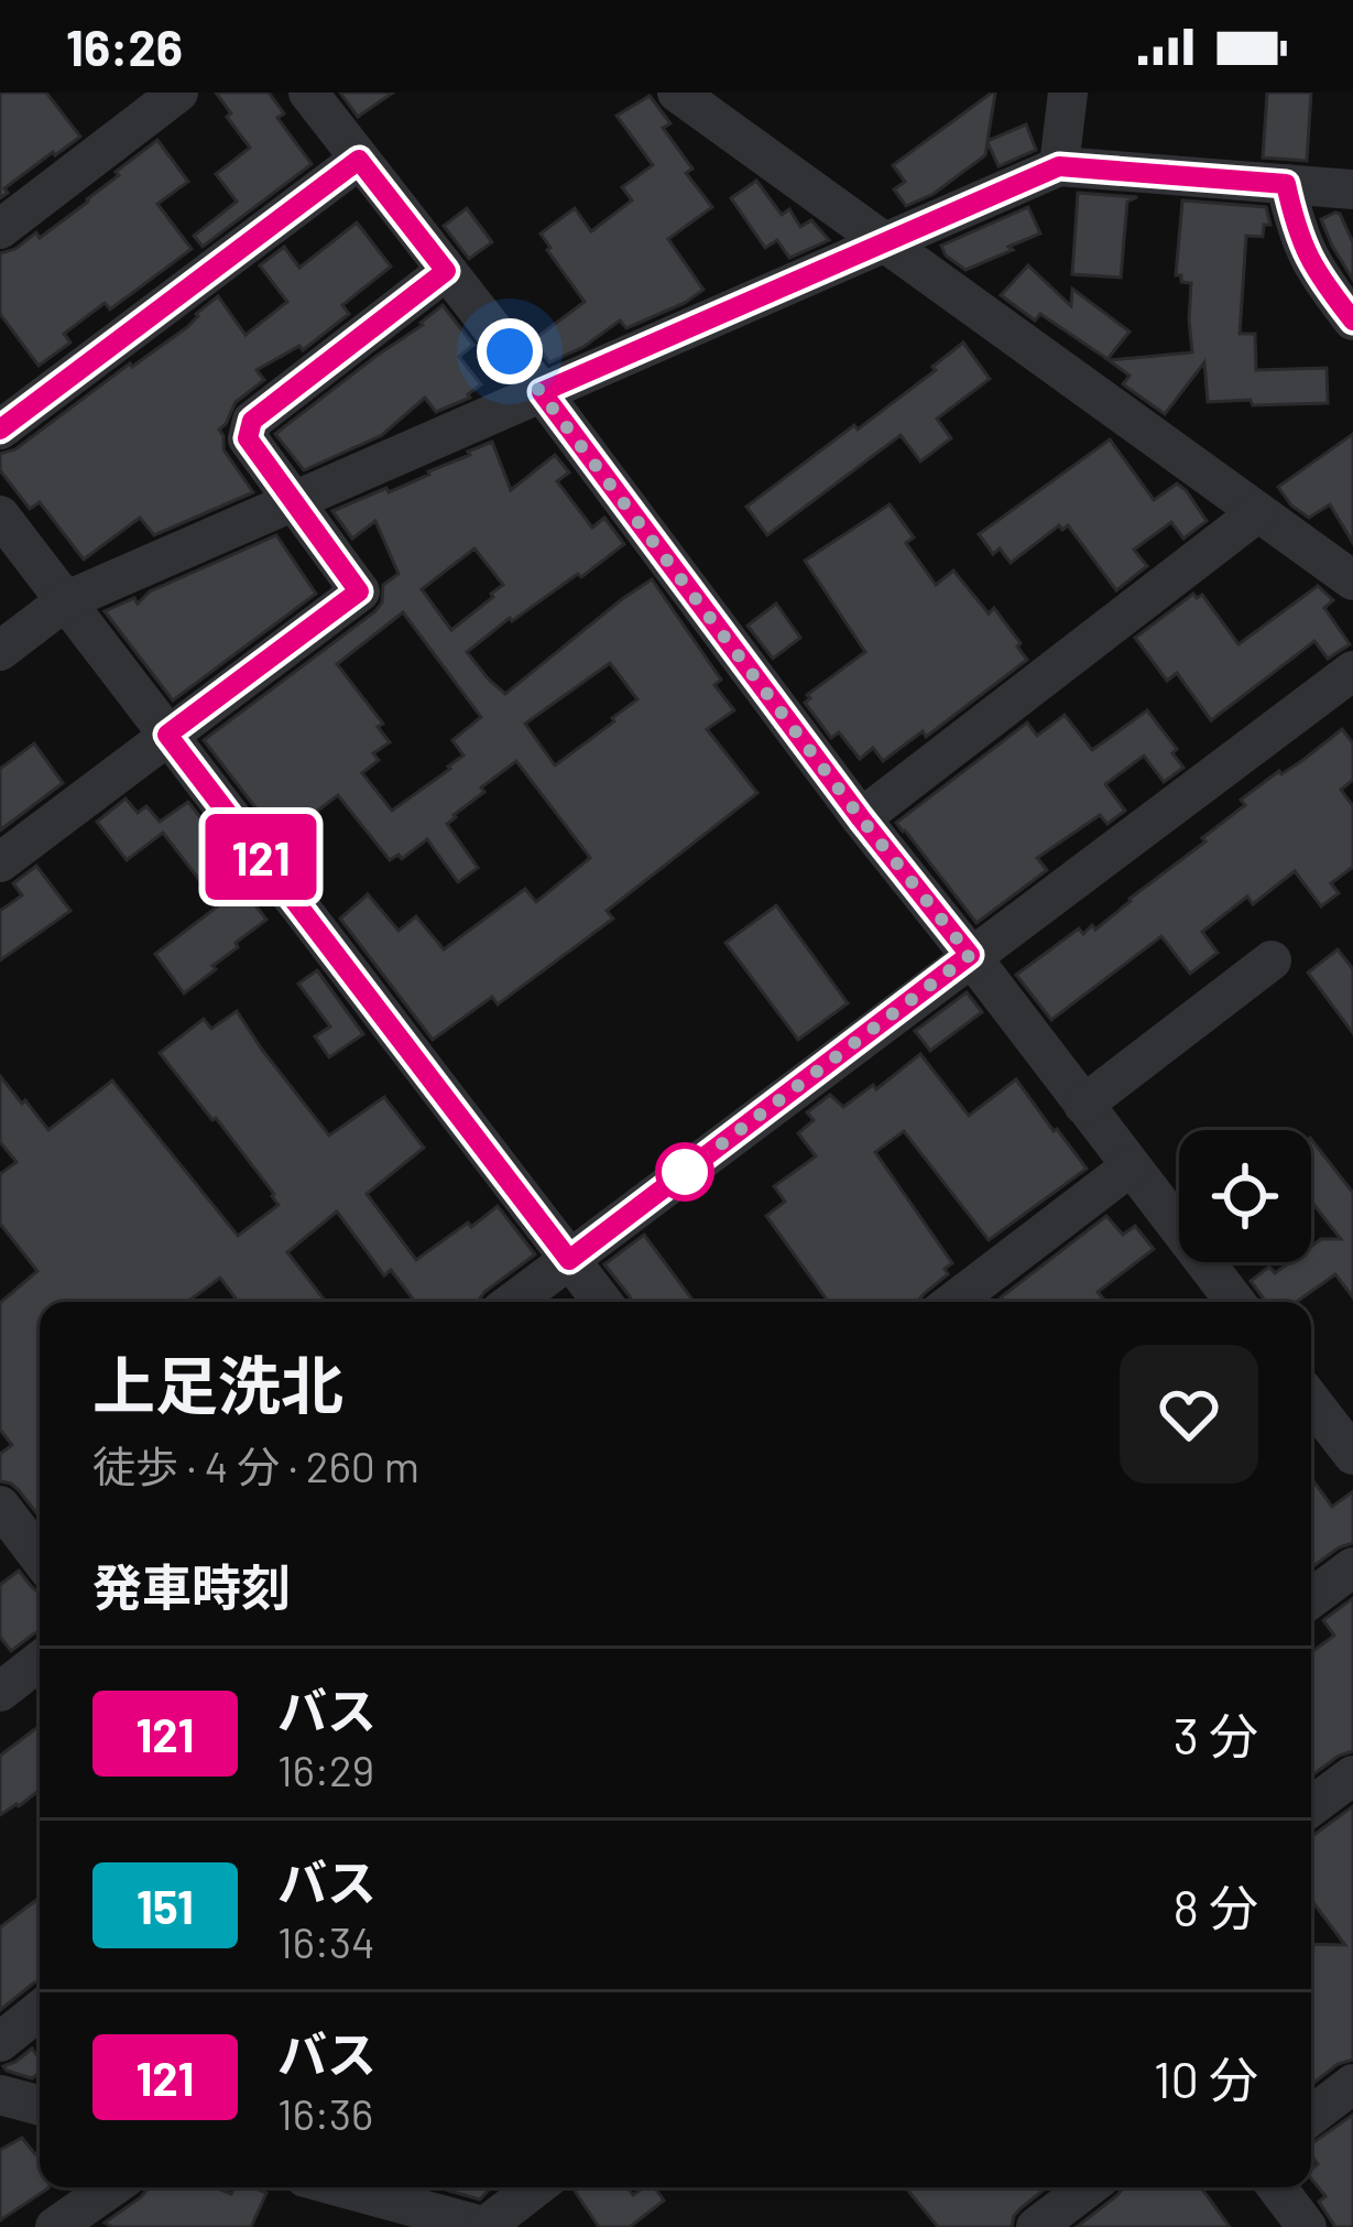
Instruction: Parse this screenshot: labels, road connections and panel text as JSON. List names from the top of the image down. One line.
{"lines":["bus line 121"],"page":{"status":"16:26","on_map":"121","heading":[["上足洗北","徒歩 · 4 分 · 260 m"],"発車時刻"],"list":[{"mark":"121","name":"バス","note":"16:29","value":"3 分"},{"mark":"151","name":"バス","note":"16:34","value":"8 分"},{"mark":"121","name":"バス","note":"16:36","value":"10 分"}]}}
